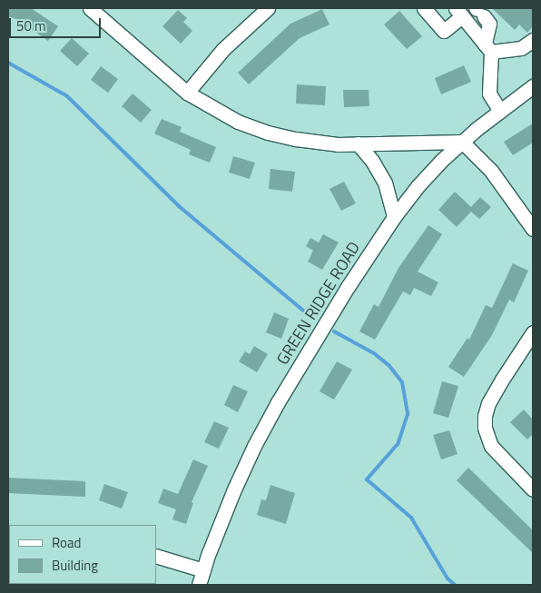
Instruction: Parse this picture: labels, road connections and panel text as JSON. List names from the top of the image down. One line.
{"streets":{"street":["GREEN RIDGE ROAD"]},"legend":["Road","Building"],"scale_bar":"50 m"}
